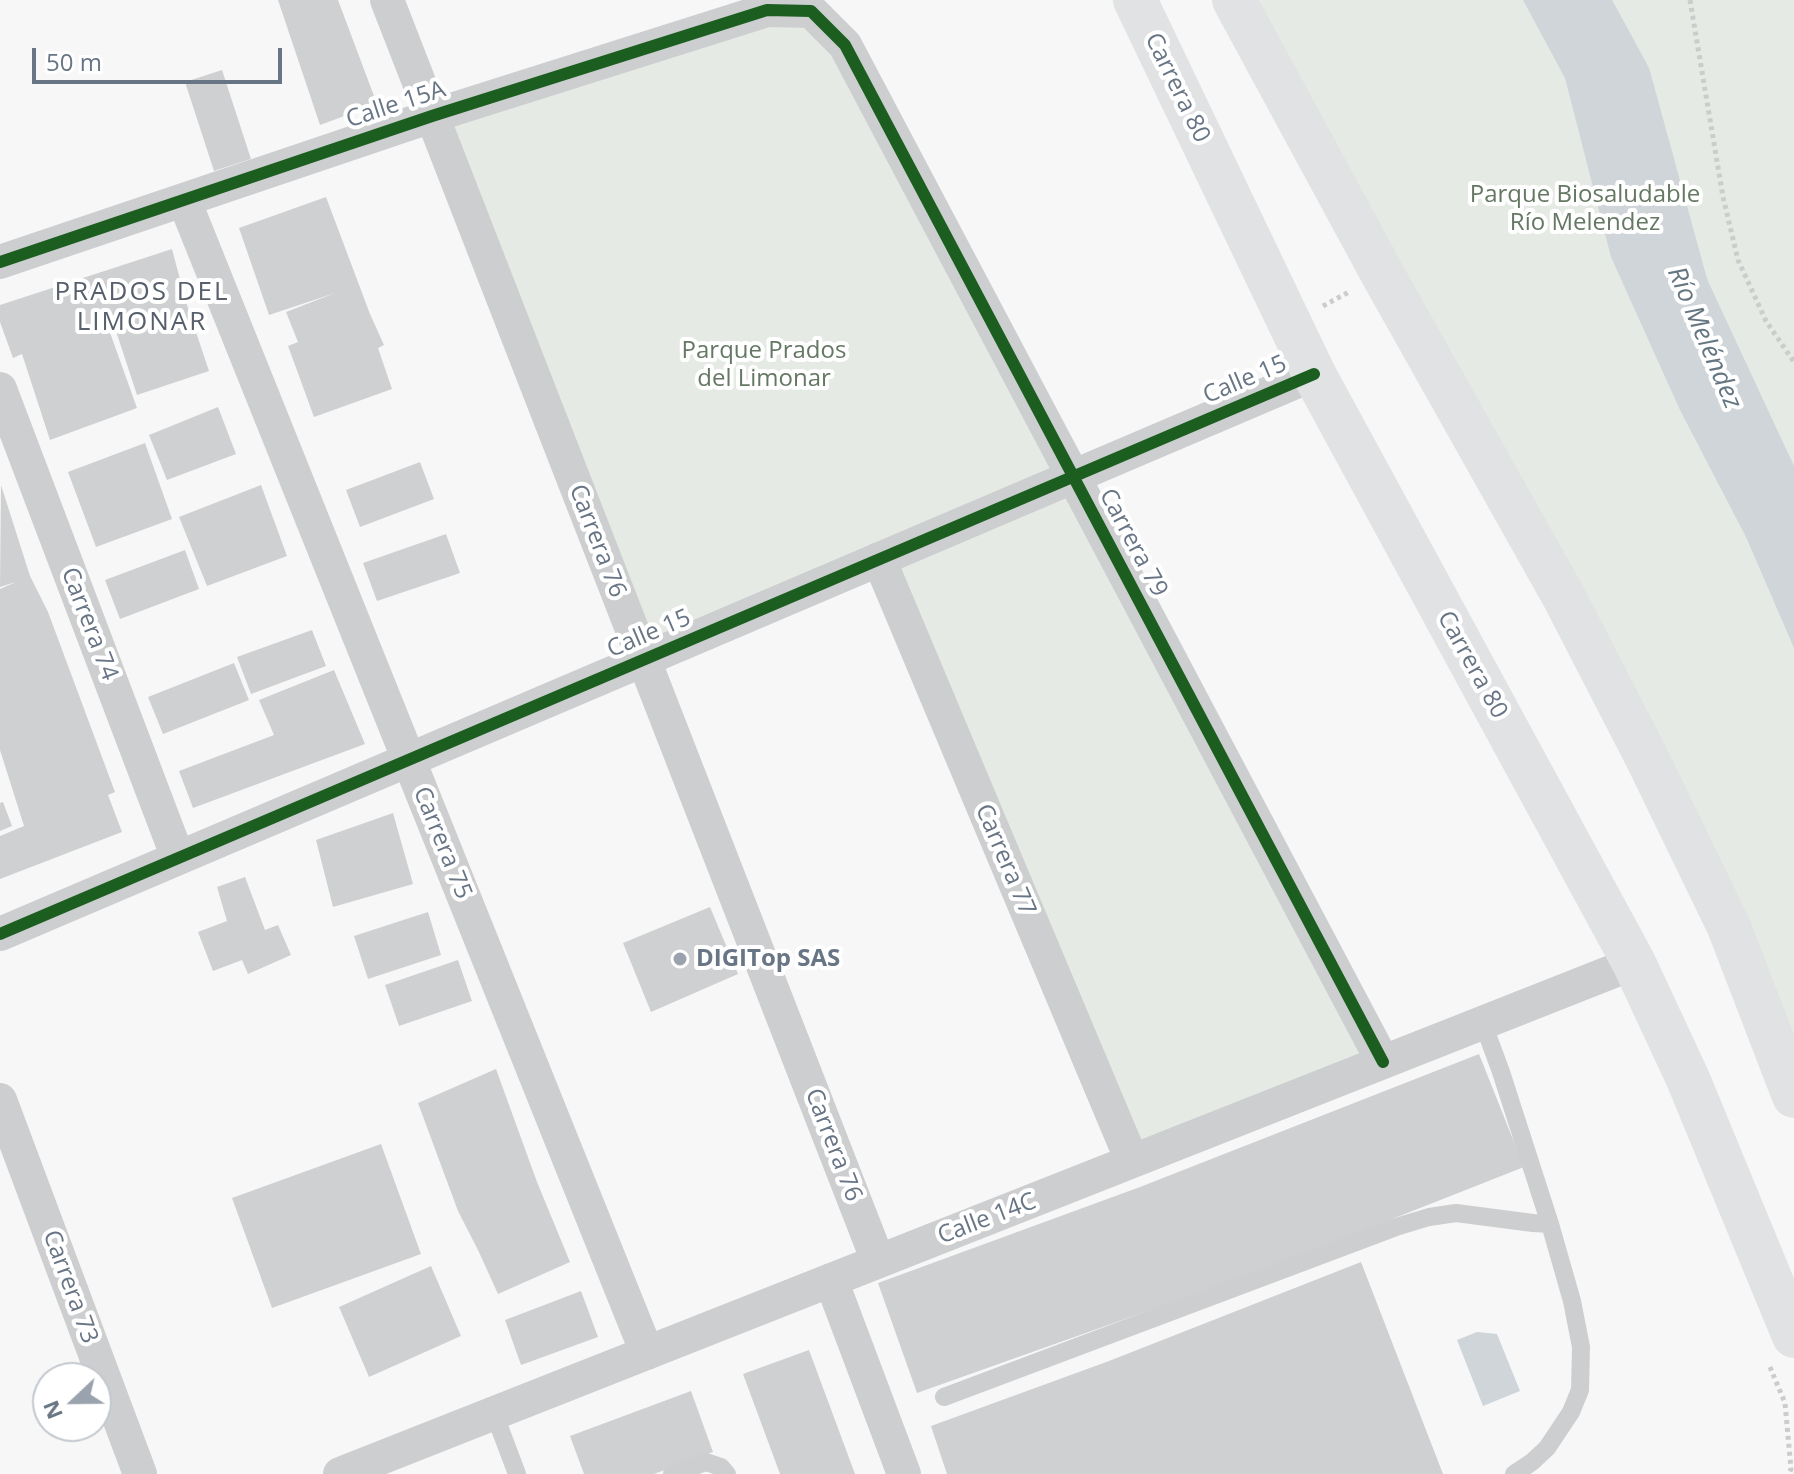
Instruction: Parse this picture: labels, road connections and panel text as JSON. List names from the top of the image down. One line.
{"streets":{"main road":["Carrera 80"],"street":["Calle 15A","Calle 15","Carrera 76","Carrera 79","Carrera 74","Carrera 75","Carrera 77","Calle 14C","Carrera 73"]},"crossings":[["Carrera 80","Calle 15"],["Carrera 80","Calle 14C"],["Calle 15A","Carrera 76"],["Calle 15A","Carrera 79"],["Calle 15A","Carrera 75"],["Calle 15","Carrera 76"],["Calle 15","Carrera 79"],["Calle 15","Carrera 74"],["Calle 15","Carrera 75"],["Calle 15","Carrera 77"],["Carrera 76","Calle 14C"],["Carrera 79","Calle 14C"],["Carrera 75","Calle 14C"],["Carrera 77","Calle 14C"]],"districts":["PRADOS DEL LIMONAR"],"water":["Río Meléndez"],"parks":["Parque Biosaludable Río Melendez","Parque Prados del Limonar"],"places":["DIGITop SAS"],"scale_bar":"50 m","north":"left"}
